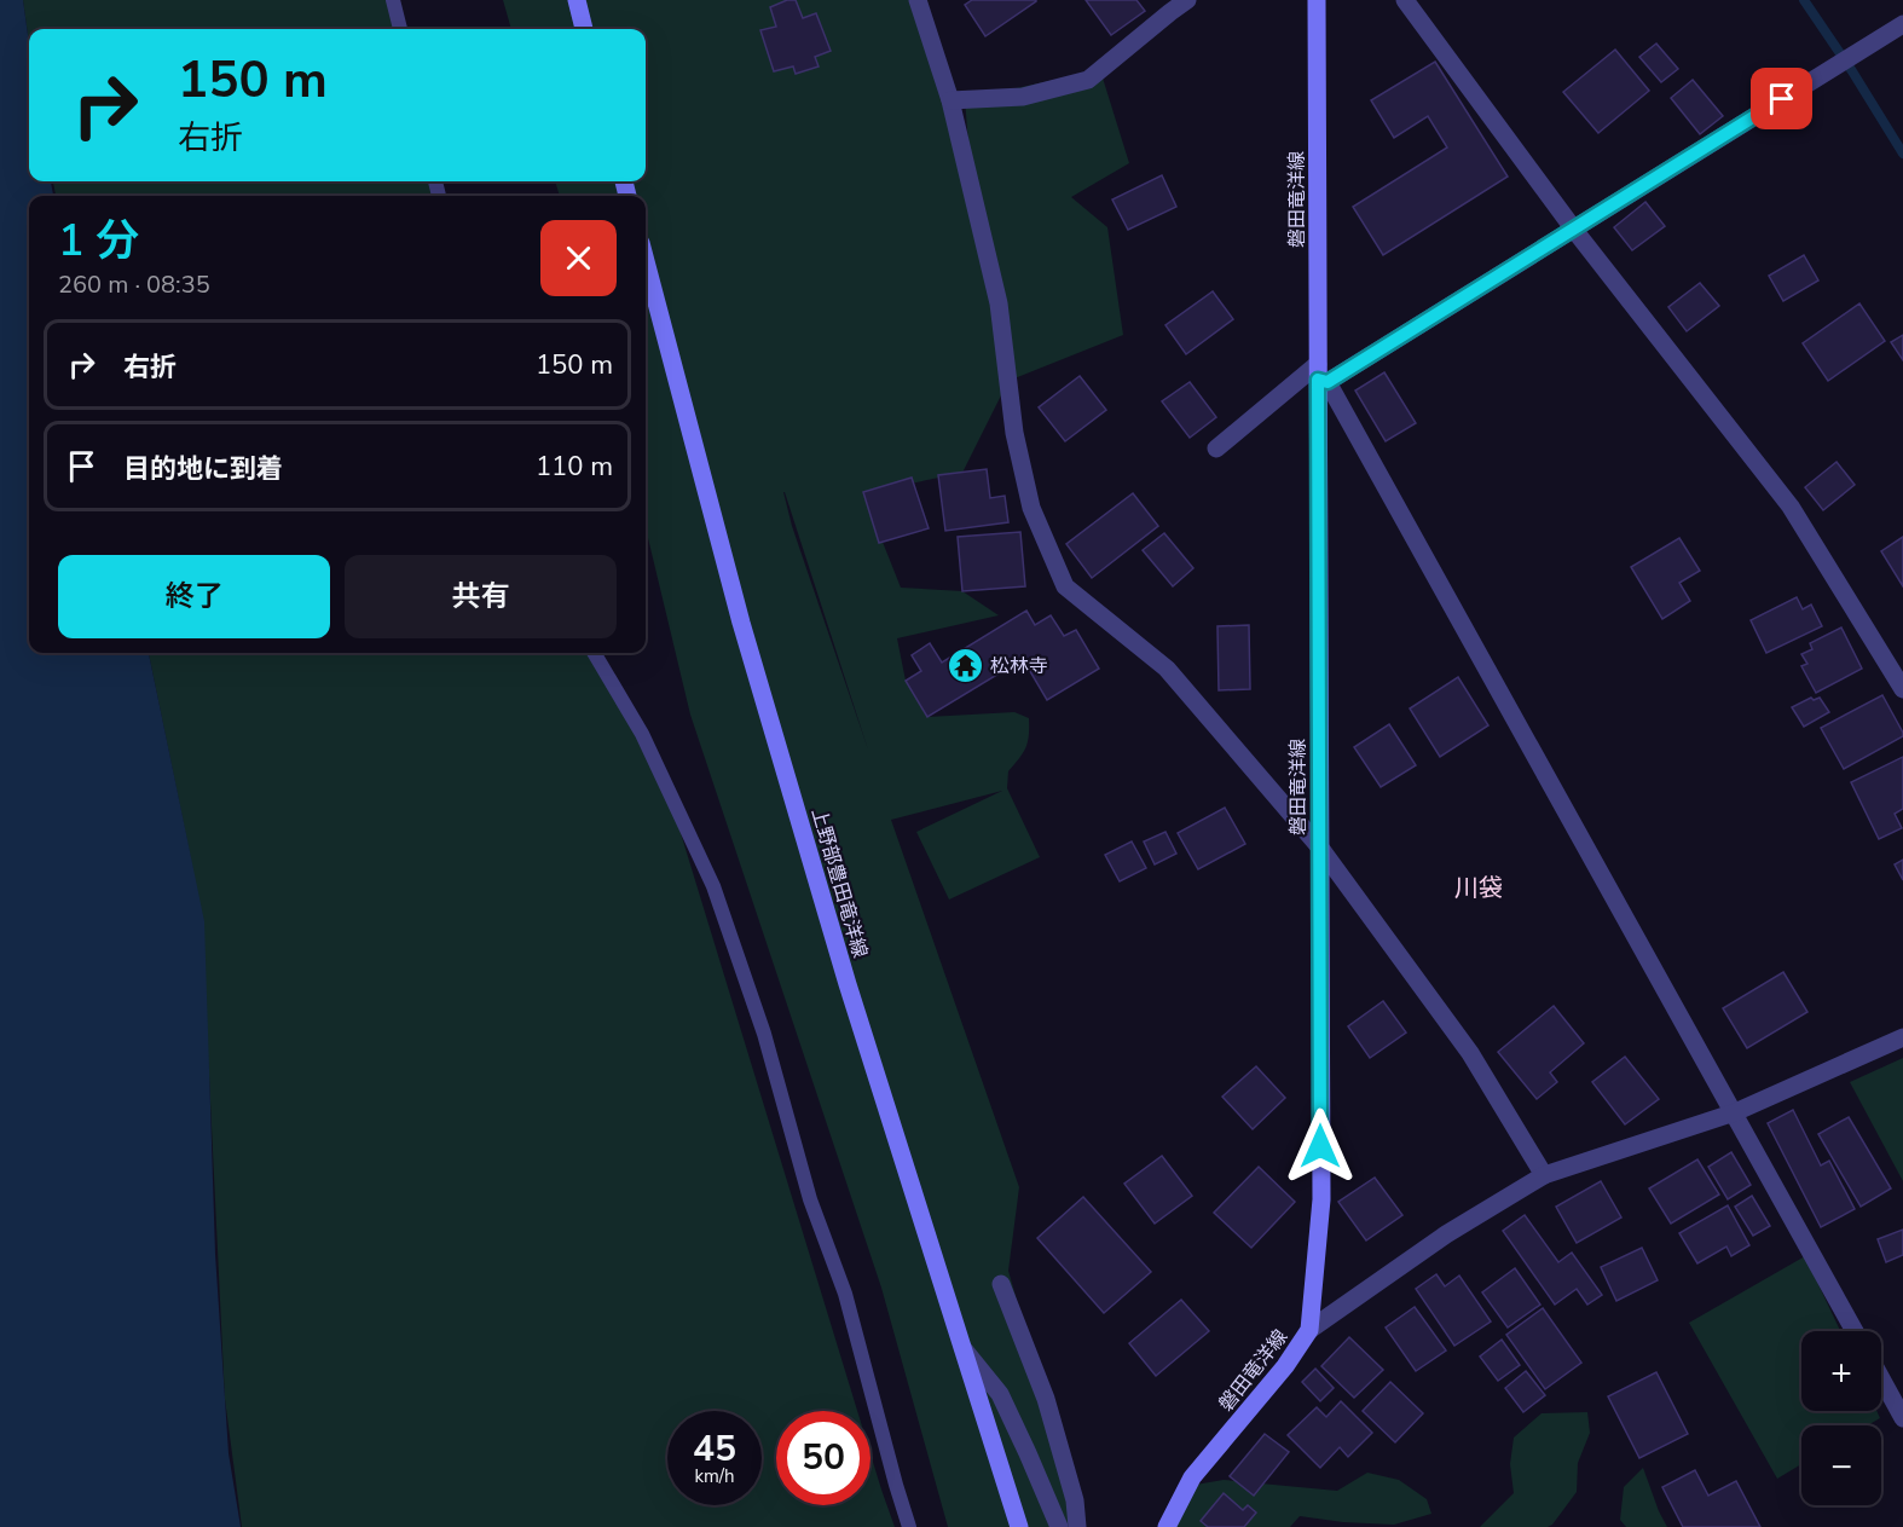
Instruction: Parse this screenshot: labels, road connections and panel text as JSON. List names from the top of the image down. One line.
{"streets":{"main road":["磐田竜洋線","上野部豊田竜洋線"]},"districts":["川袋"],"places":{"temple":["松林寺"]},"page":{"turn":["150 m","右折"],"heading":["1 分","260 m · 08:35"],"list":[{"name":"右折","value":"150 m"},{"name":"目的地に到着","value":"110 m"}],"buttons":["終了","共有"],"map_buttons":["+","−"],"speed":"45 km/h","limit":"50"}}
